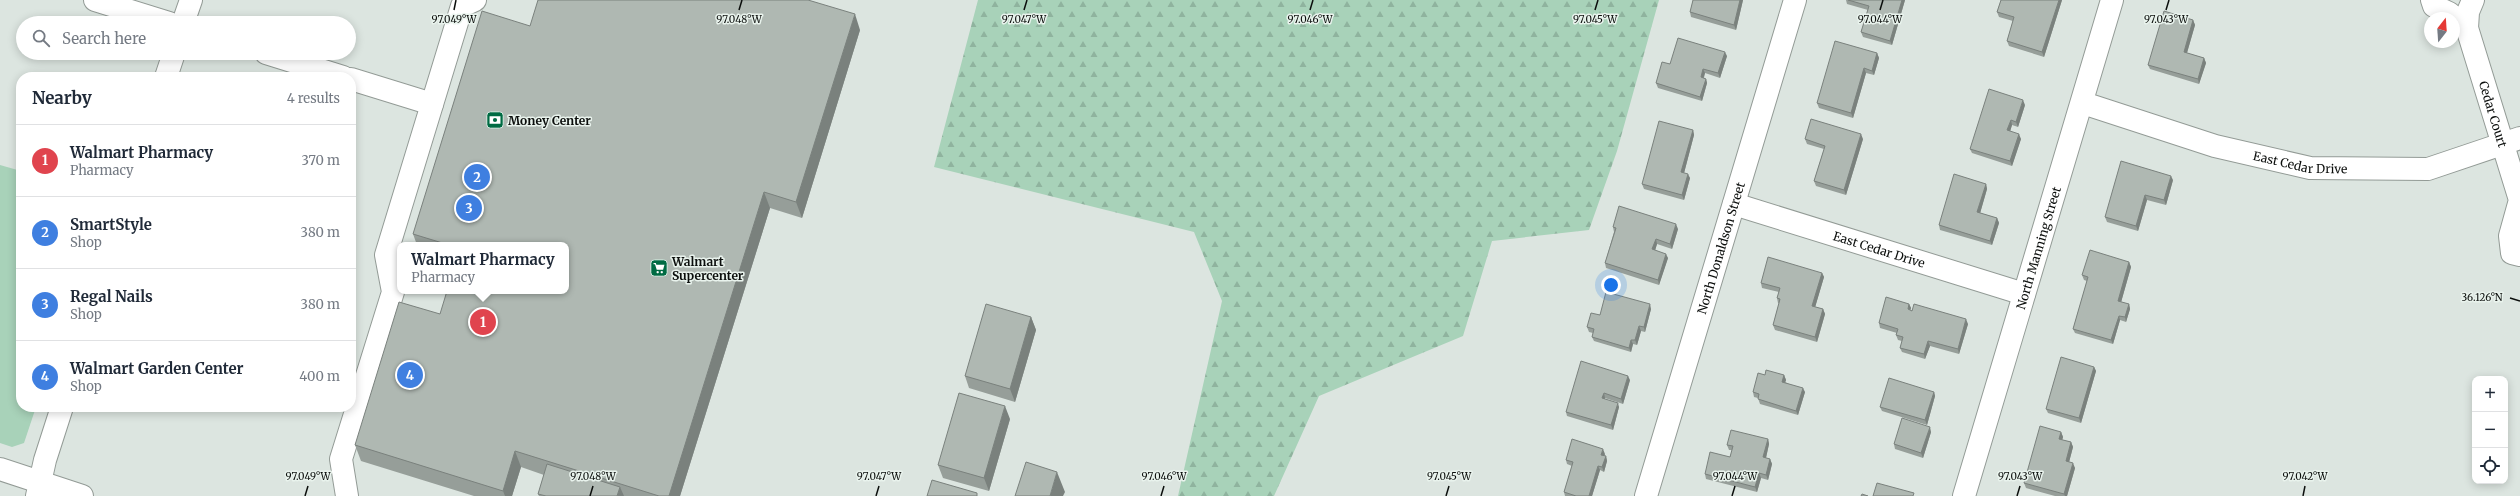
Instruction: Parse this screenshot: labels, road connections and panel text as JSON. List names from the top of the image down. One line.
{"streets":{"street":["Cedar Court","East Cedar Drive","North Donaldson Street","North Manning Street"]},"crossings":[["Cedar Court","East Cedar Drive"],["East Cedar Drive","North Donaldson Street"],["East Cedar Drive","North Manning Street"]],"places":{"bank":["Money Center"],"supermarket":["Walmart Supercenter"]},"north":"top","page":{"search":"Search here","heading":["Nearby","4 results"],"list":[{"mark":"1","name":"Walmart Pharmacy","note":"Pharmacy","value":"370 m"},{"mark":"2","name":"SmartStyle","note":"Shop","value":"380 m"},{"mark":"3","name":"Regal Nails","note":"Shop","value":"380 m"},{"mark":"4","name":"Walmart Garden Center","note":"Shop","value":"400 m"}],"pins":["2","3","1","4"],"popup":["Walmart Pharmacy","Pharmacy"],"map_buttons":["+","−"]},"coordinates":["97.049°W","97.048°W","97.047°W","97.046°W","97.045°W","97.044°W","97.043°W","36.126°N","97.042°W"]}
